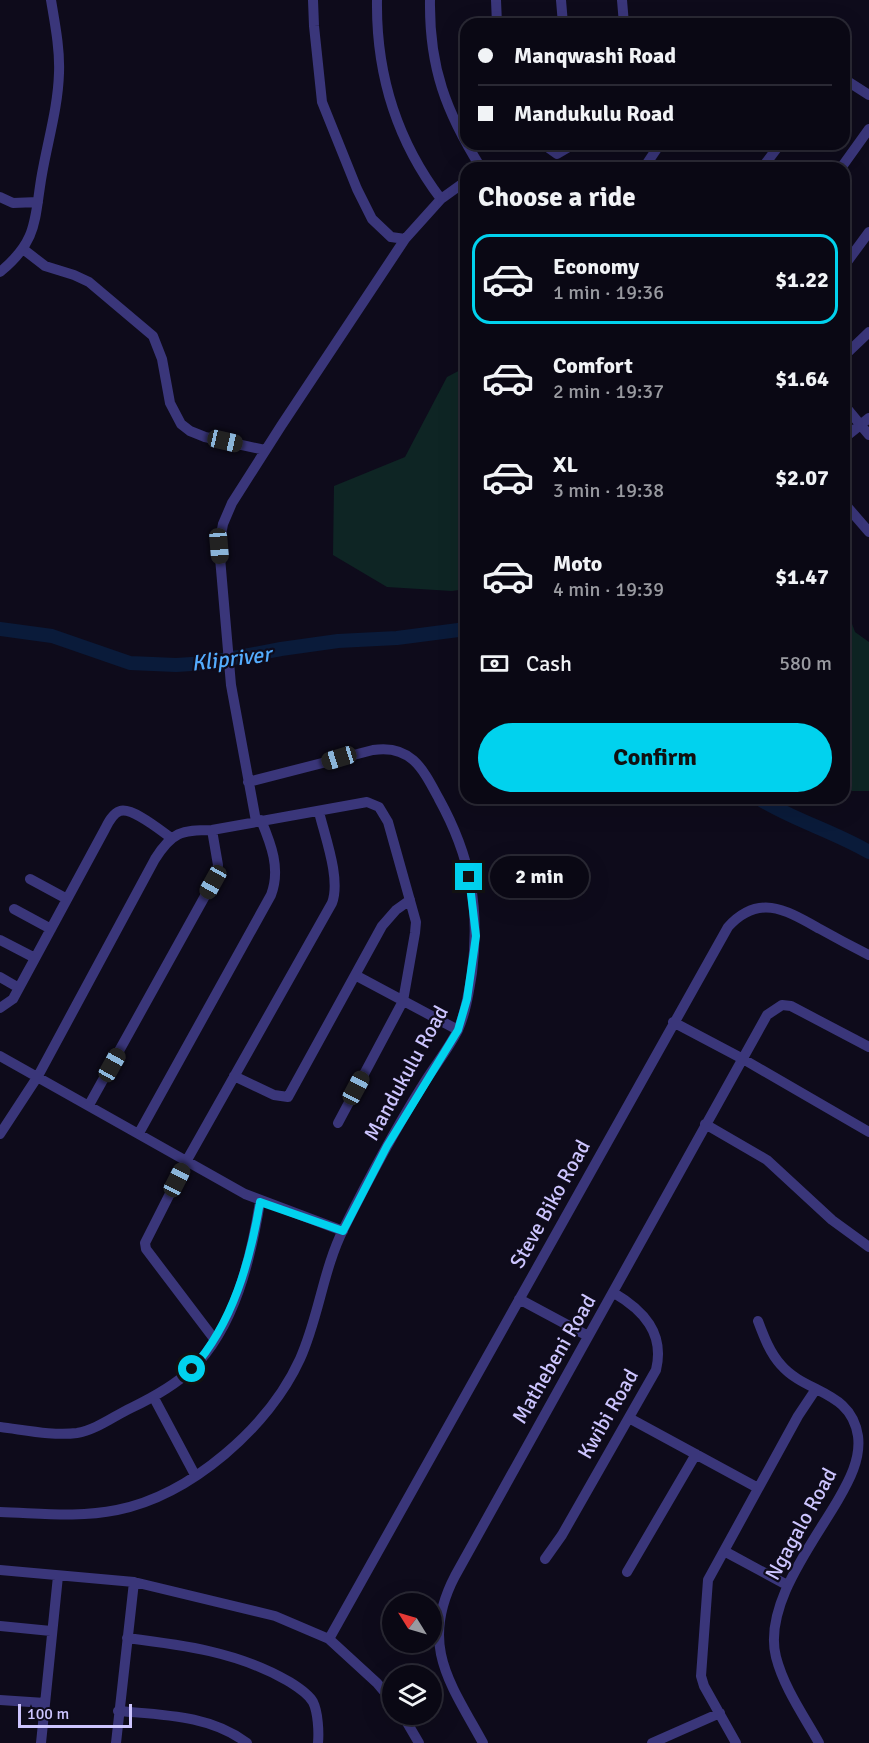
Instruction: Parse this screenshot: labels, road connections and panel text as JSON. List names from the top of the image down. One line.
{"streets":{"street":["Mandukulu Road","Steve Biko Road","Mathebeni Road","Kwibi Road","Ngagalo Road"]},"crossings":[["Mathebeni Road","Kwibi Road"]],"water":["Klipriver"],"scale_bar":"100 m","north":"top left","page":{"banner":["Manqwashi Road","Mandukulu Road"],"heading":"Choose a ride","list":[{"name":"Economy","note":"1 min · 19:36","value":"$1.22"},{"name":"Comfort","note":"2 min · 19:37","value":"$1.64"},{"name":"XL","note":"3 min · 19:38","value":"$2.07"},{"name":"Moto","note":"4 min · 19:39","value":"$1.47"}],"pay":["Cash","580 m"],"buttons":"Confirm","bubble":"2 min","scale":"100 m"}}
